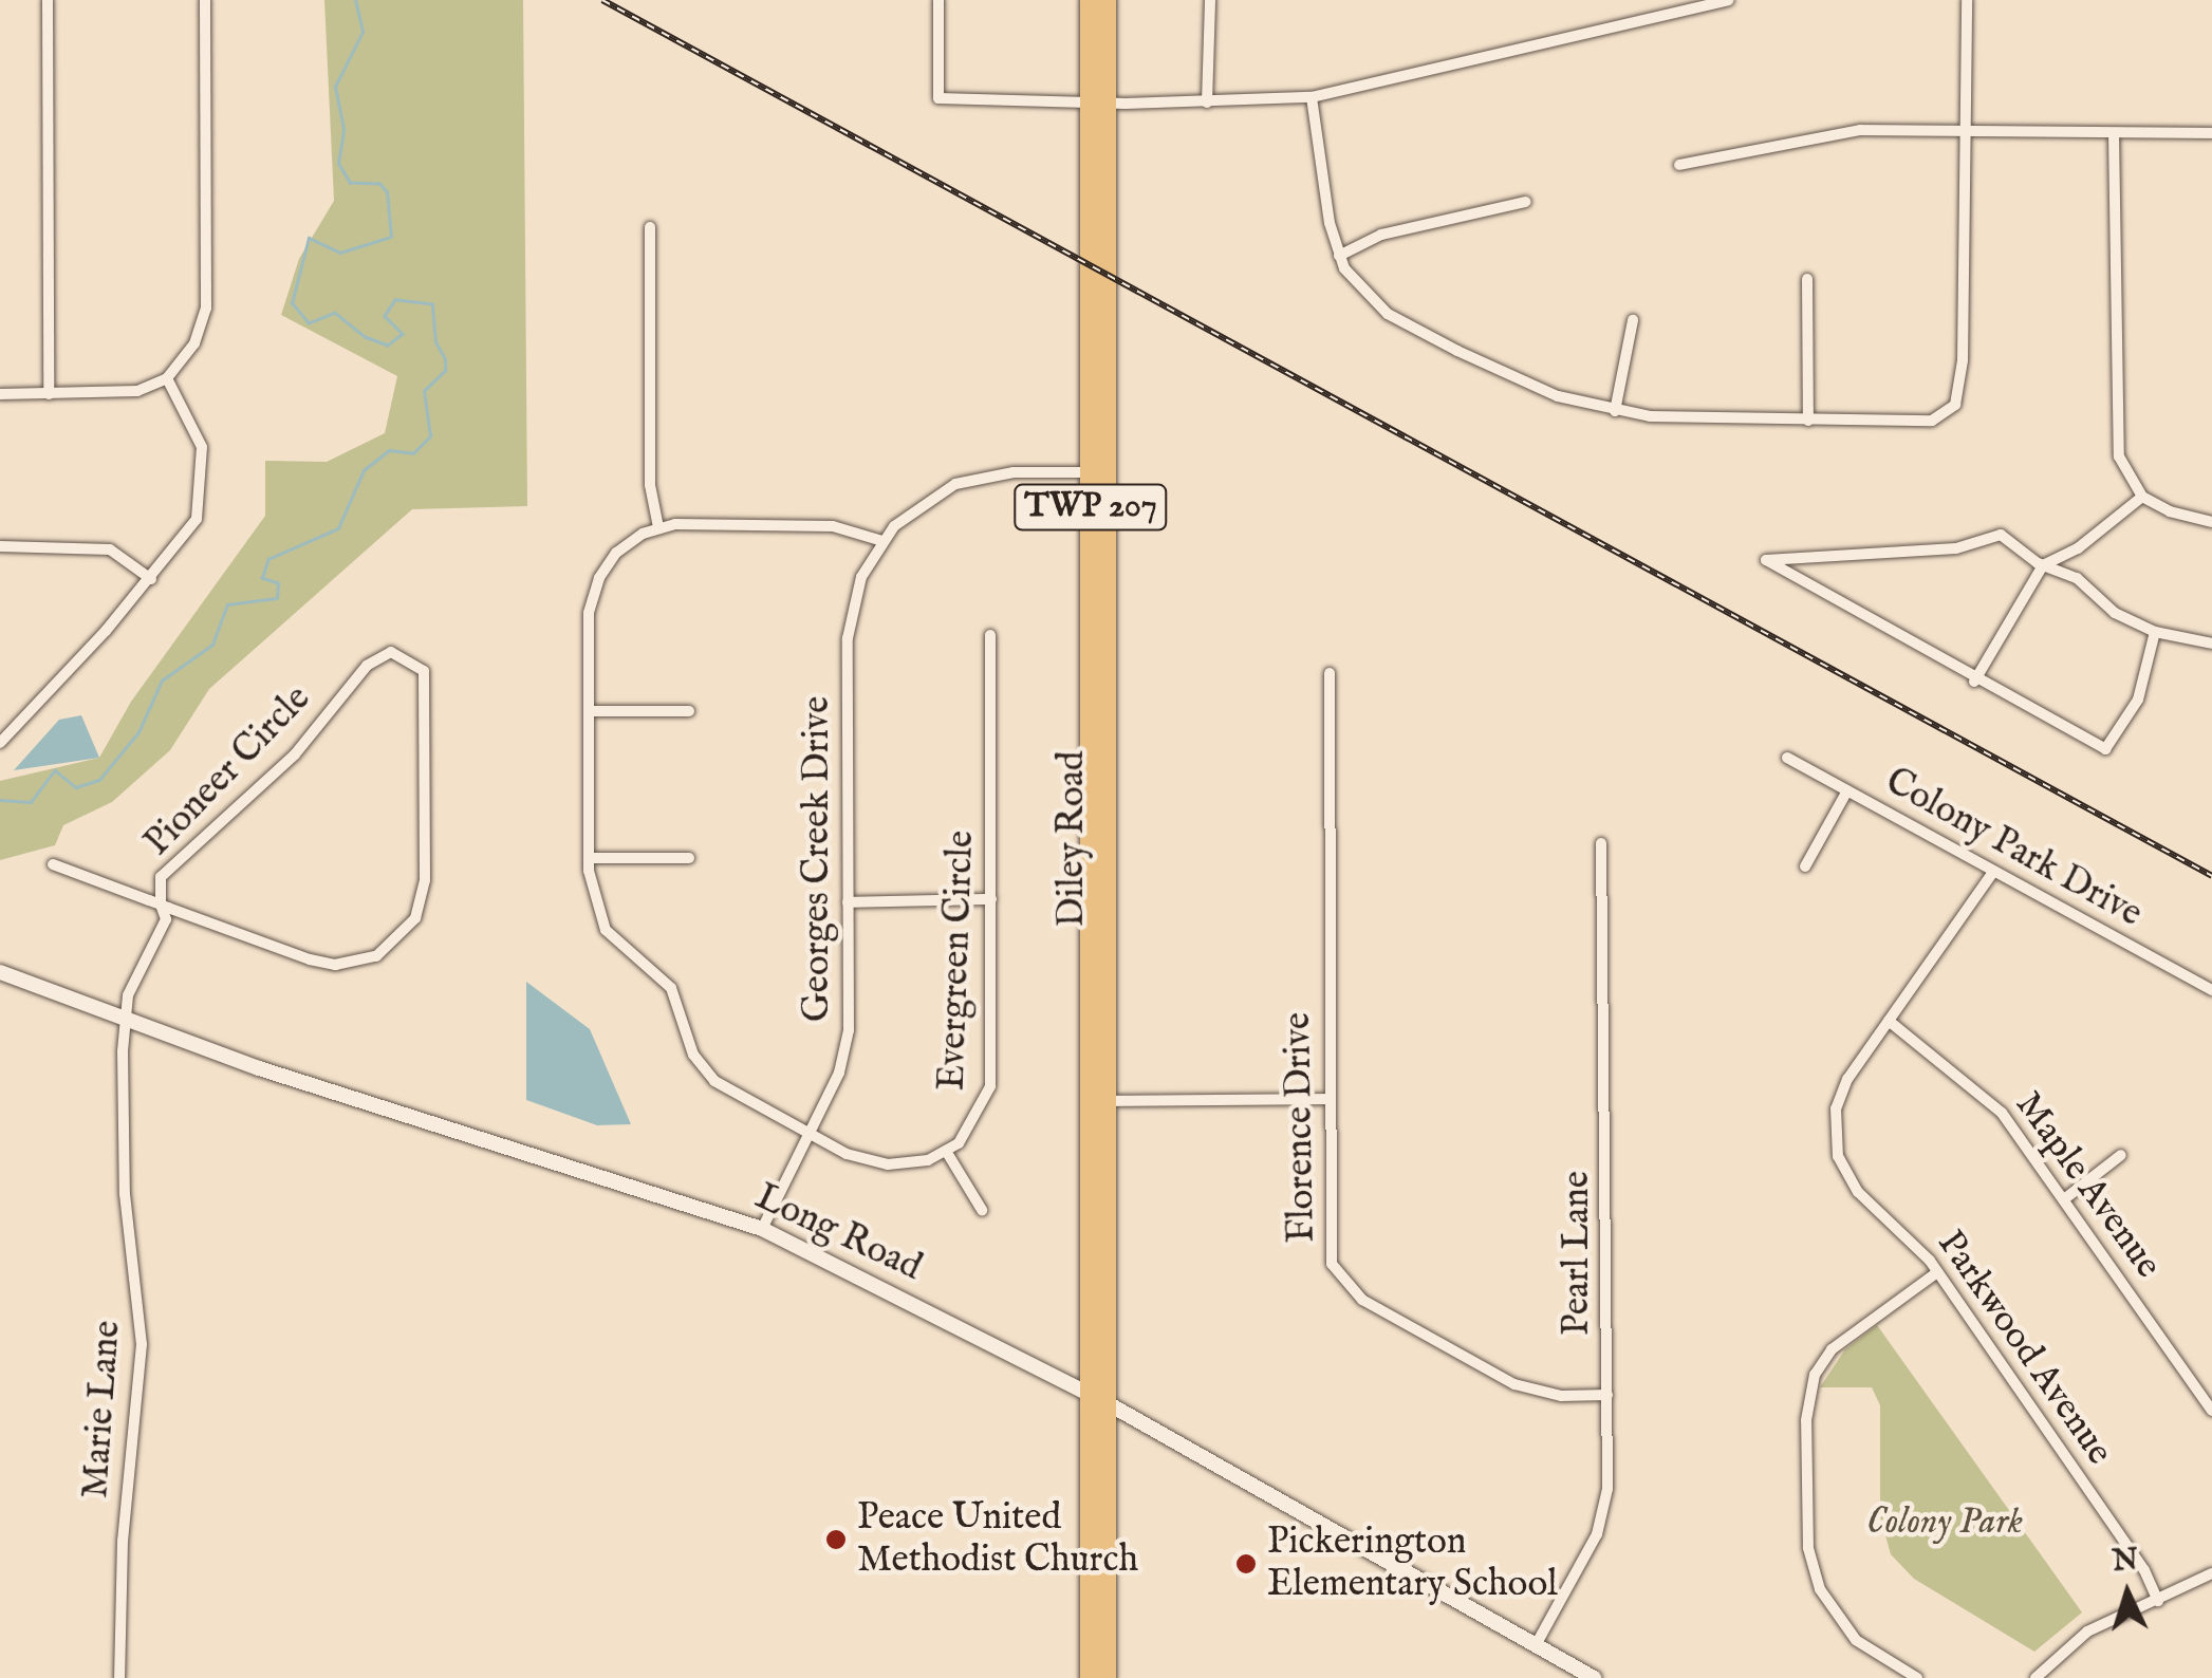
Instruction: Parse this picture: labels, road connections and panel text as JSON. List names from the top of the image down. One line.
{"streets":{"highway":["TWP 207","Diley Road"],"main road":["Long Road"],"street":["Pioneer Circle","Colony Park Drive","Georges Creek Drive","Evergreen Circle","Florence Drive","Maple Avenue","Pearl Lane","Parkwood Avenue","Marie Lane"]},"crossings":[["Pioneer Circle","Long Road"],["Pioneer Circle","Marie Lane"],["Diley Road","Long Road"],["Colony Park Drive","Parkwood Avenue"],["Georges Creek Drive","Long Road"],["Florence Drive","Pearl Lane"],["Maple Avenue","Parkwood Avenue"],["Long Road","Pearl Lane"],["Long Road","Marie Lane"]],"parks":["Colony Park"],"places":["Peace United Methodist Church","Pickerington Elementary School"],"north":"top"}
